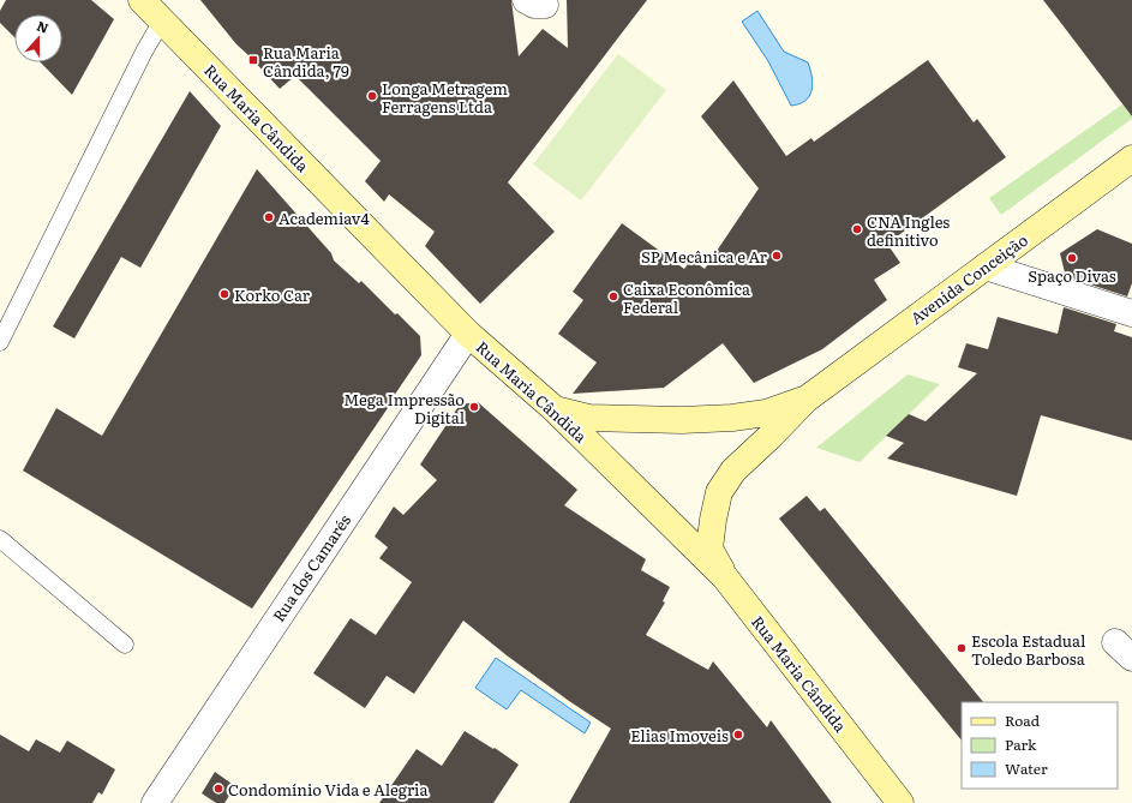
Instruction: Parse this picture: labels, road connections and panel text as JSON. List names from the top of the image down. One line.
{"streets":{"main road":["Rua Maria Cândida","Avenida Conceição"],"street":["Rua dos Camarés"]},"crossings":[["Rua Maria Cândida","Avenida Conceição"],["Rua Maria Cândida","Rua dos Camarés"]],"places":{"transit":["Rua Maria Cândida, 79"],"other":["Longa Metragem Ferragens Ltda","Academiav4","CNA Ingles definitivo","SP Mecânica e Ar","Spaço Divas","Korko Car","Caixa Econômica Federal","Mega Impressão Digital","Escola Estadual Toledo Barbosa","Elias Imoveis","Condomínio Vida e Alegria"]},"legend":["Road","Park","Water"],"north":"top"}
